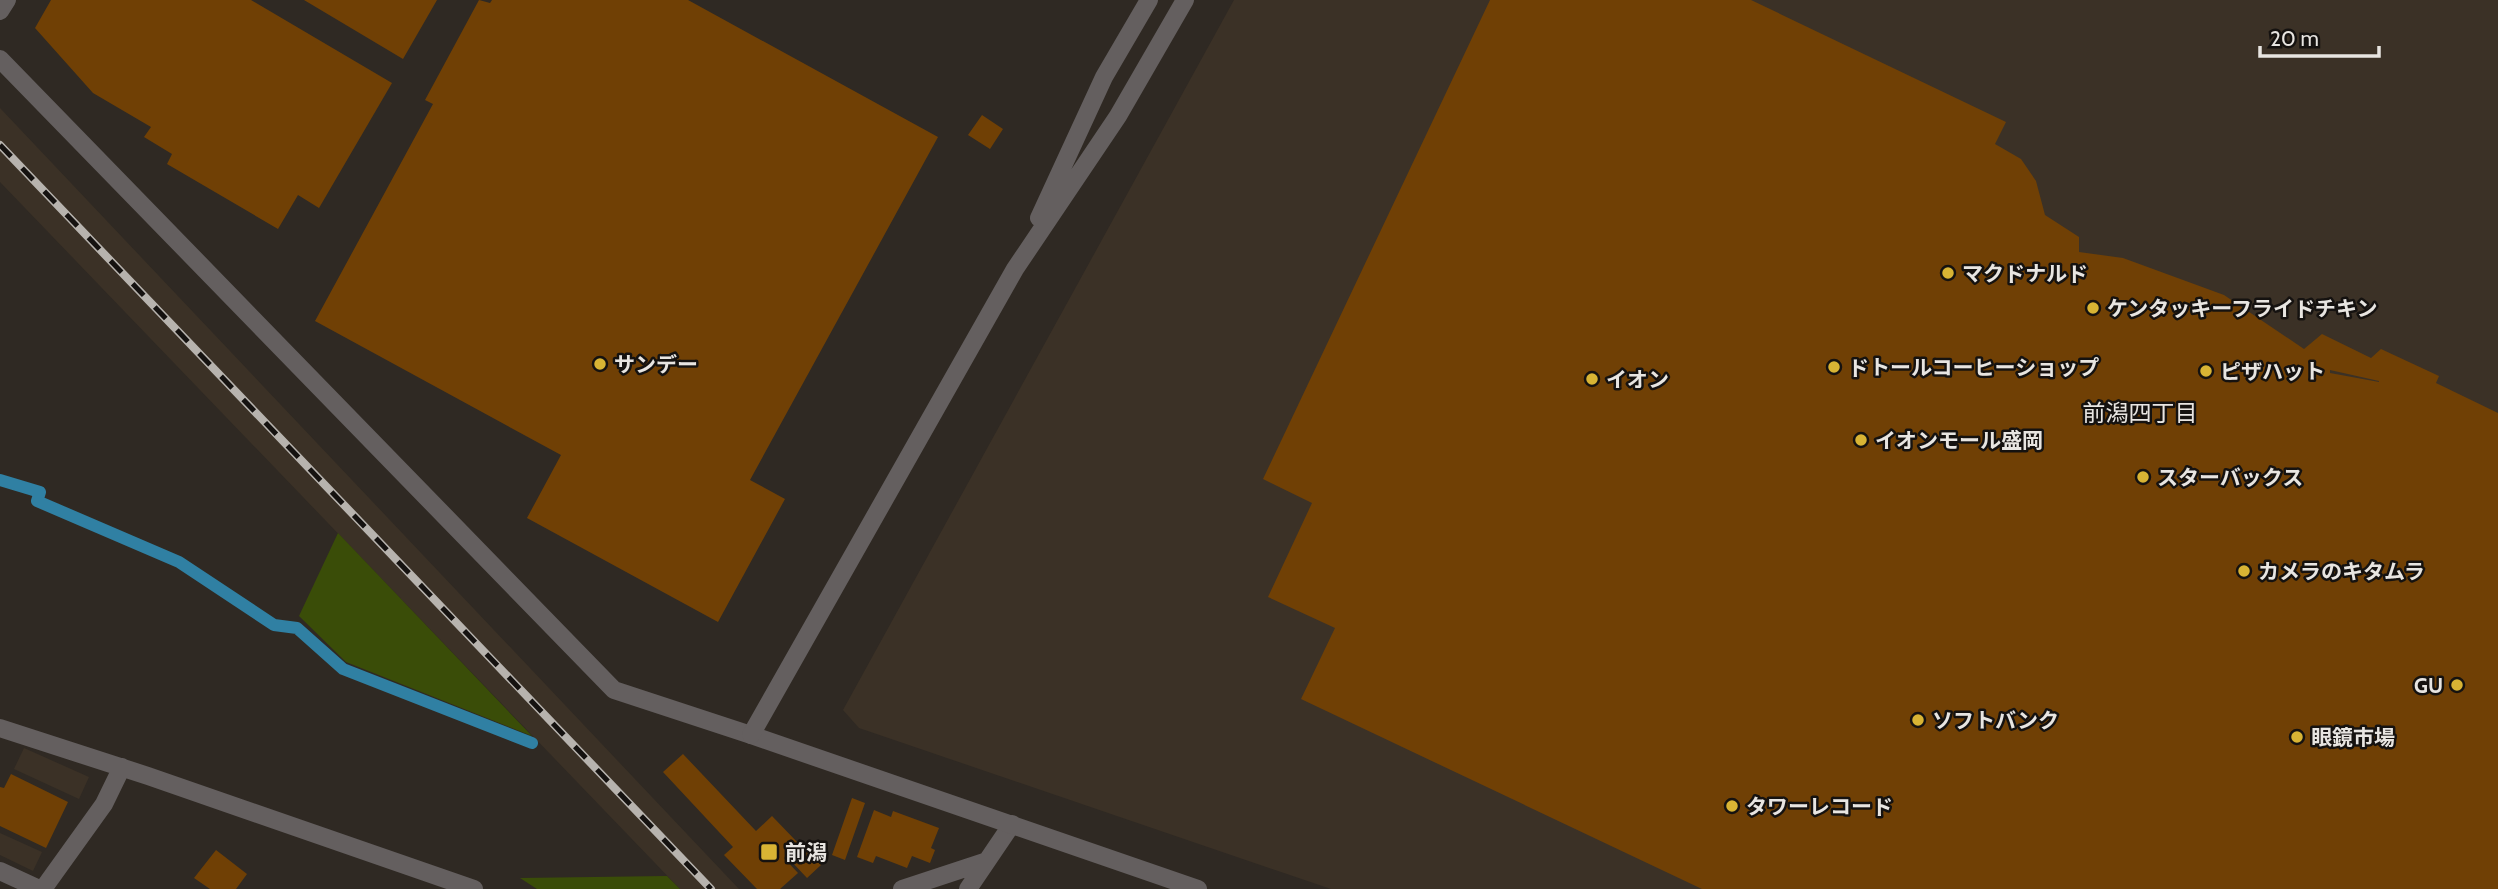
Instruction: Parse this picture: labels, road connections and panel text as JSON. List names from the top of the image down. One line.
{"districts":["前潟四丁目"],"places":{"other":["マクドナルド","ケンタッキーフライドチキン","サンデー","ドトールコーヒーショップ","ピザハット","イオン","イオンモール盛岡","スターバックス","カメラのキタムラ","GU","ソフトバンク","眼鏡市場","タワーレコード"],"transit":["前潟"]},"scale_bar":"20 m"}
